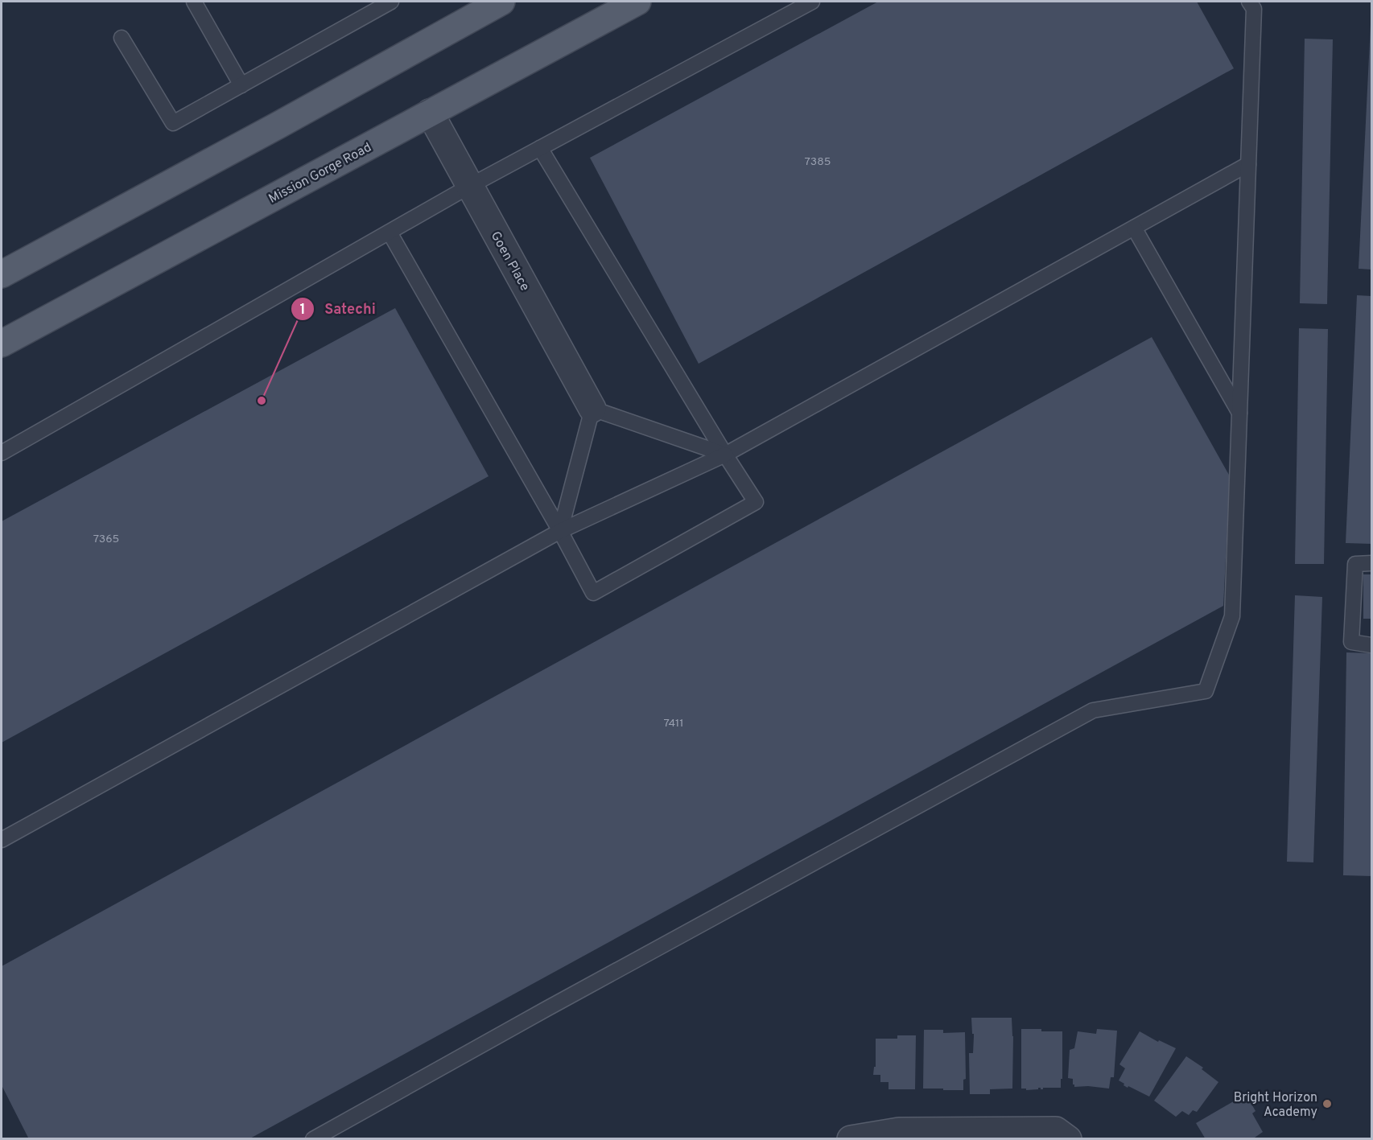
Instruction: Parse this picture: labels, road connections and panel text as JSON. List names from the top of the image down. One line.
{"streets":{"main road":["Mission Gorge Road"],"street":["Goen Place"]},"crossings":[["Mission Gorge Road","Goen Place"]],"places":["Satechi","Bright Horizon Academy"],"house_numbers":["7385","7365","7411"]}
